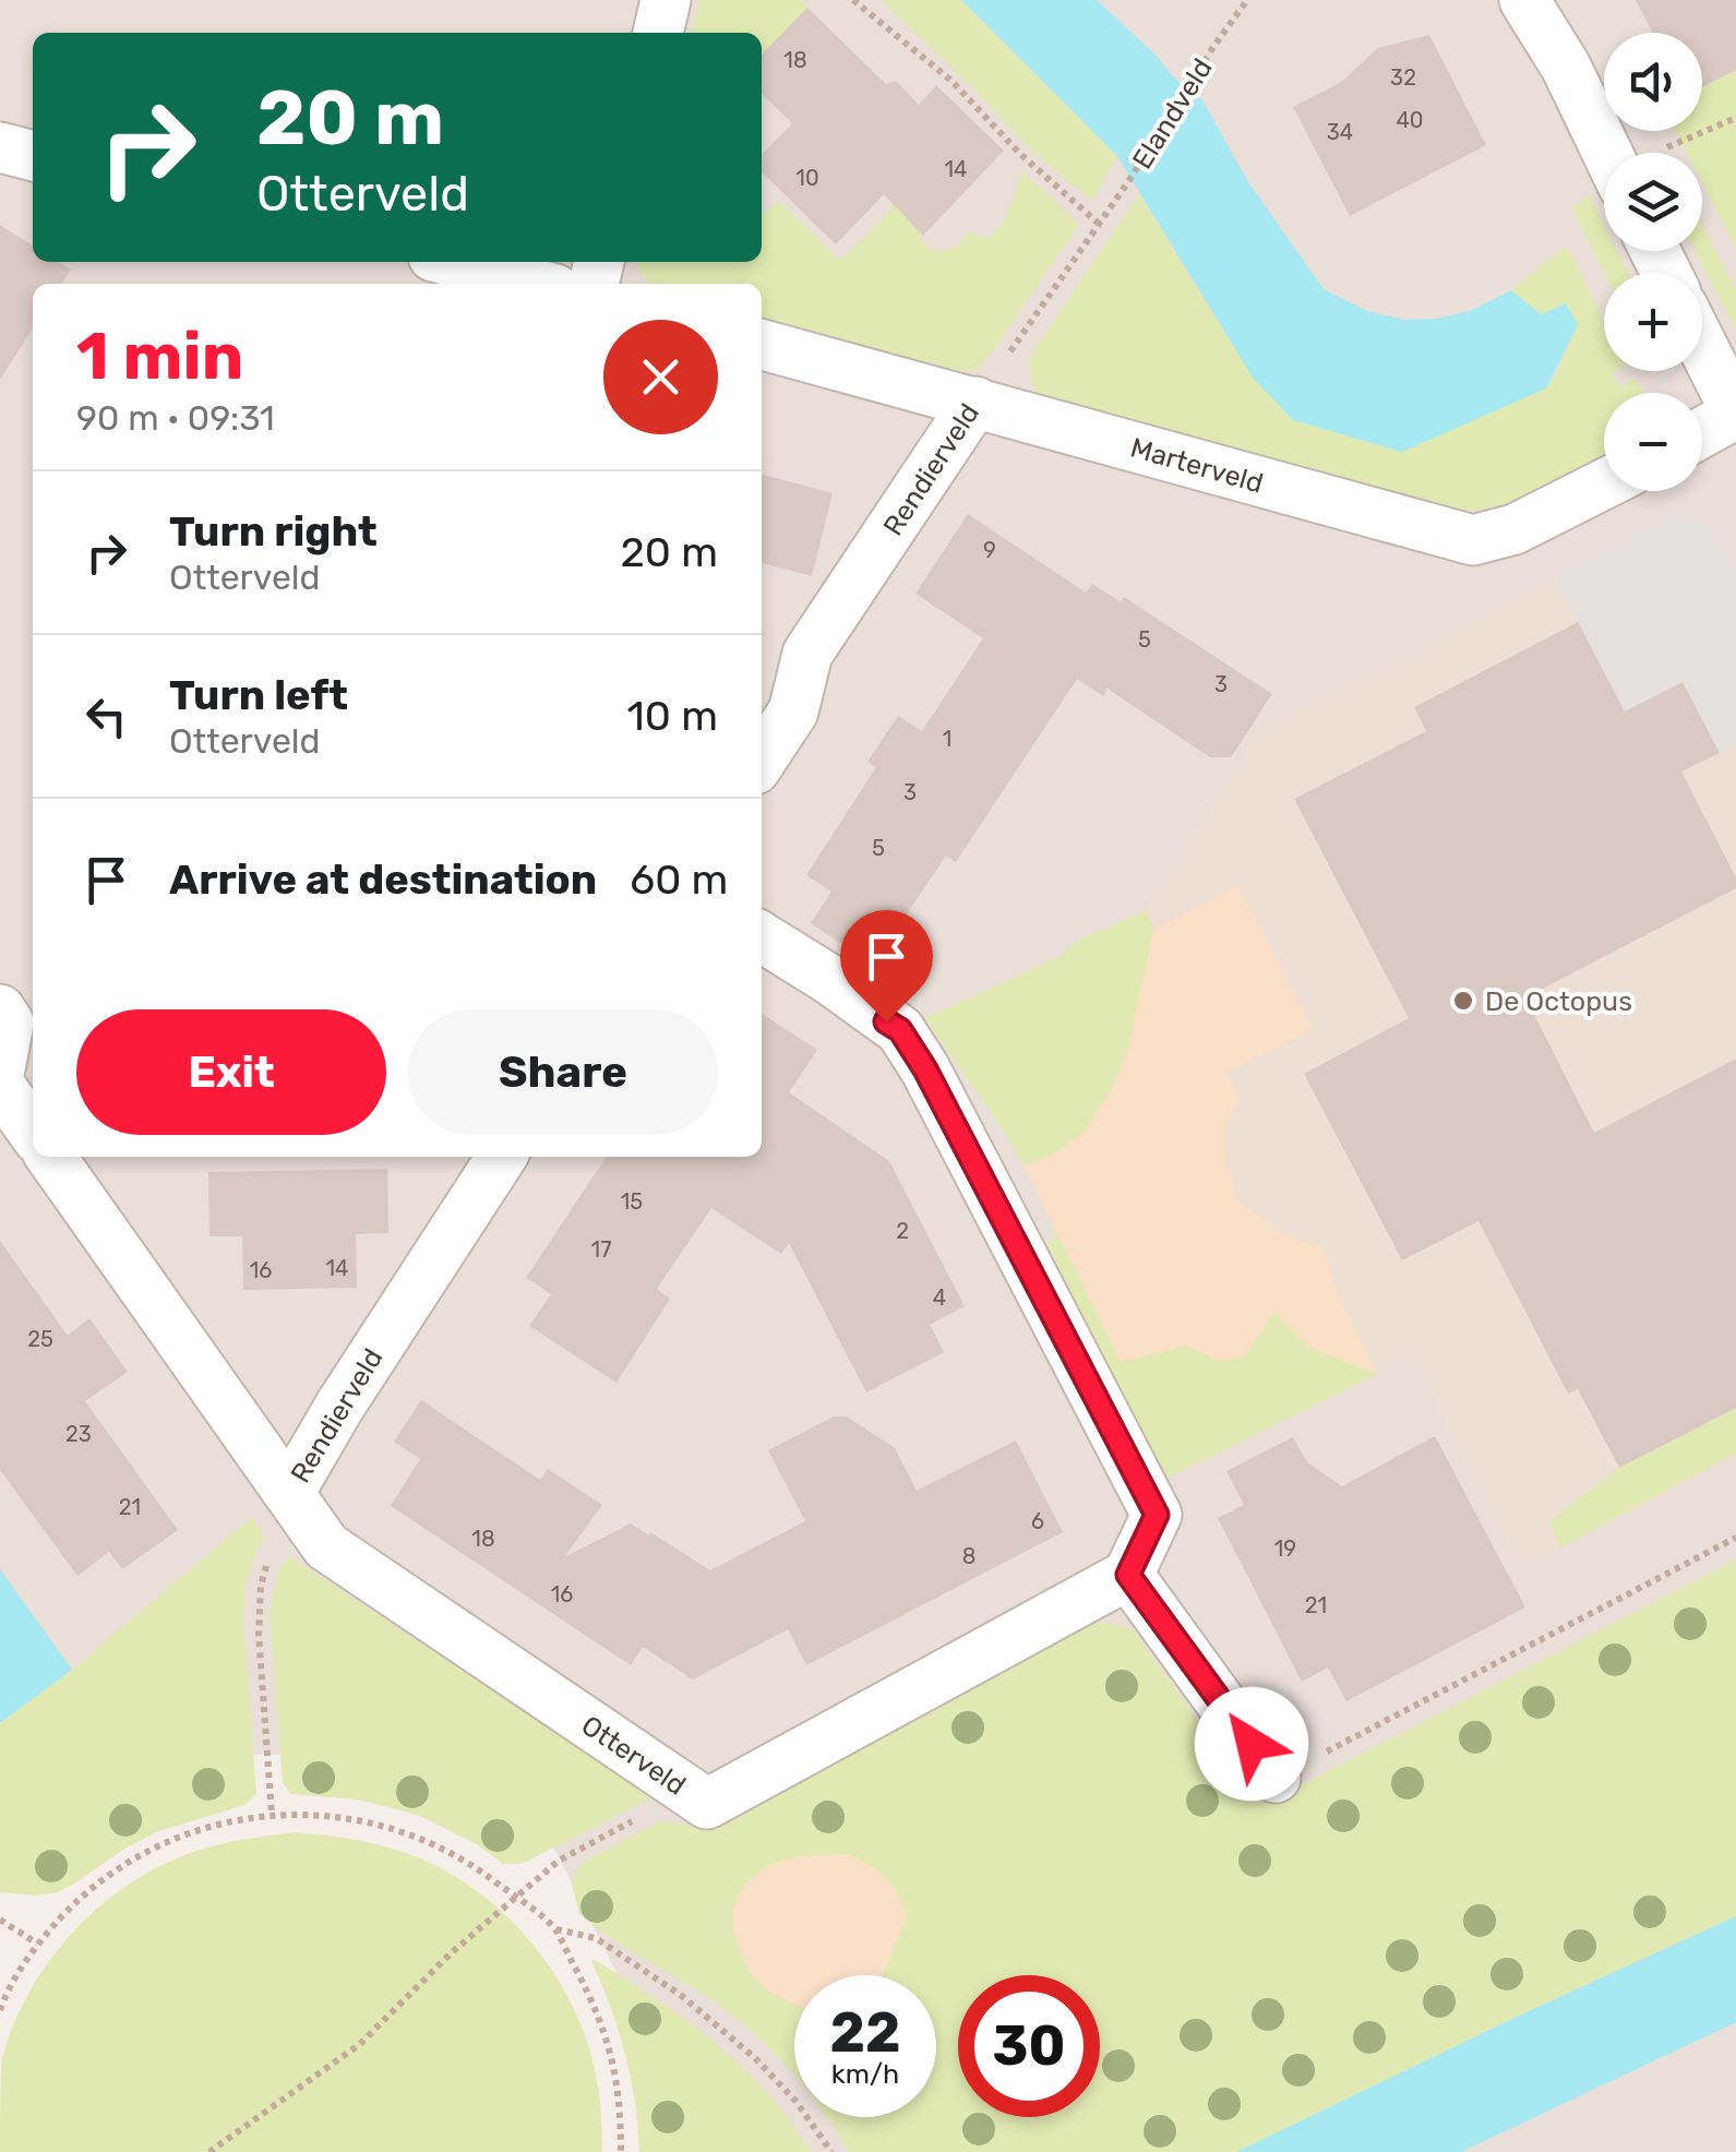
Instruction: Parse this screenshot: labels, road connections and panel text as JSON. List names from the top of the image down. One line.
{"streets":{"street":["Marterveld","Rendierveld","Otterveld"],"path":["Elandveld"]},"crossings":[["Elandveld","Rendierveld"],["Marterveld","Rendierveld"],["Rendierveld","Otterveld"]],"places":["De Octopus"],"house_numbers":["18","32","40","34","14","10","9","5","3","1","3","5","15","2","17","14","16","4","25","23","21","6","18","19","8","16","21"],"page":{"map_buttons":["+","−"],"turn":["20 m","Otterveld"],"heading":["1 min","90 m · 09:31"],"list":[{"name":"Turn right","note":"Otterveld","value":"20 m"},{"name":"Turn left","note":"Otterveld","value":"10 m"},{"name":"Arrive at destination","value":"60 m"}],"buttons":["Exit","Share"],"speed":"22 km/h","limit":"30"}}
